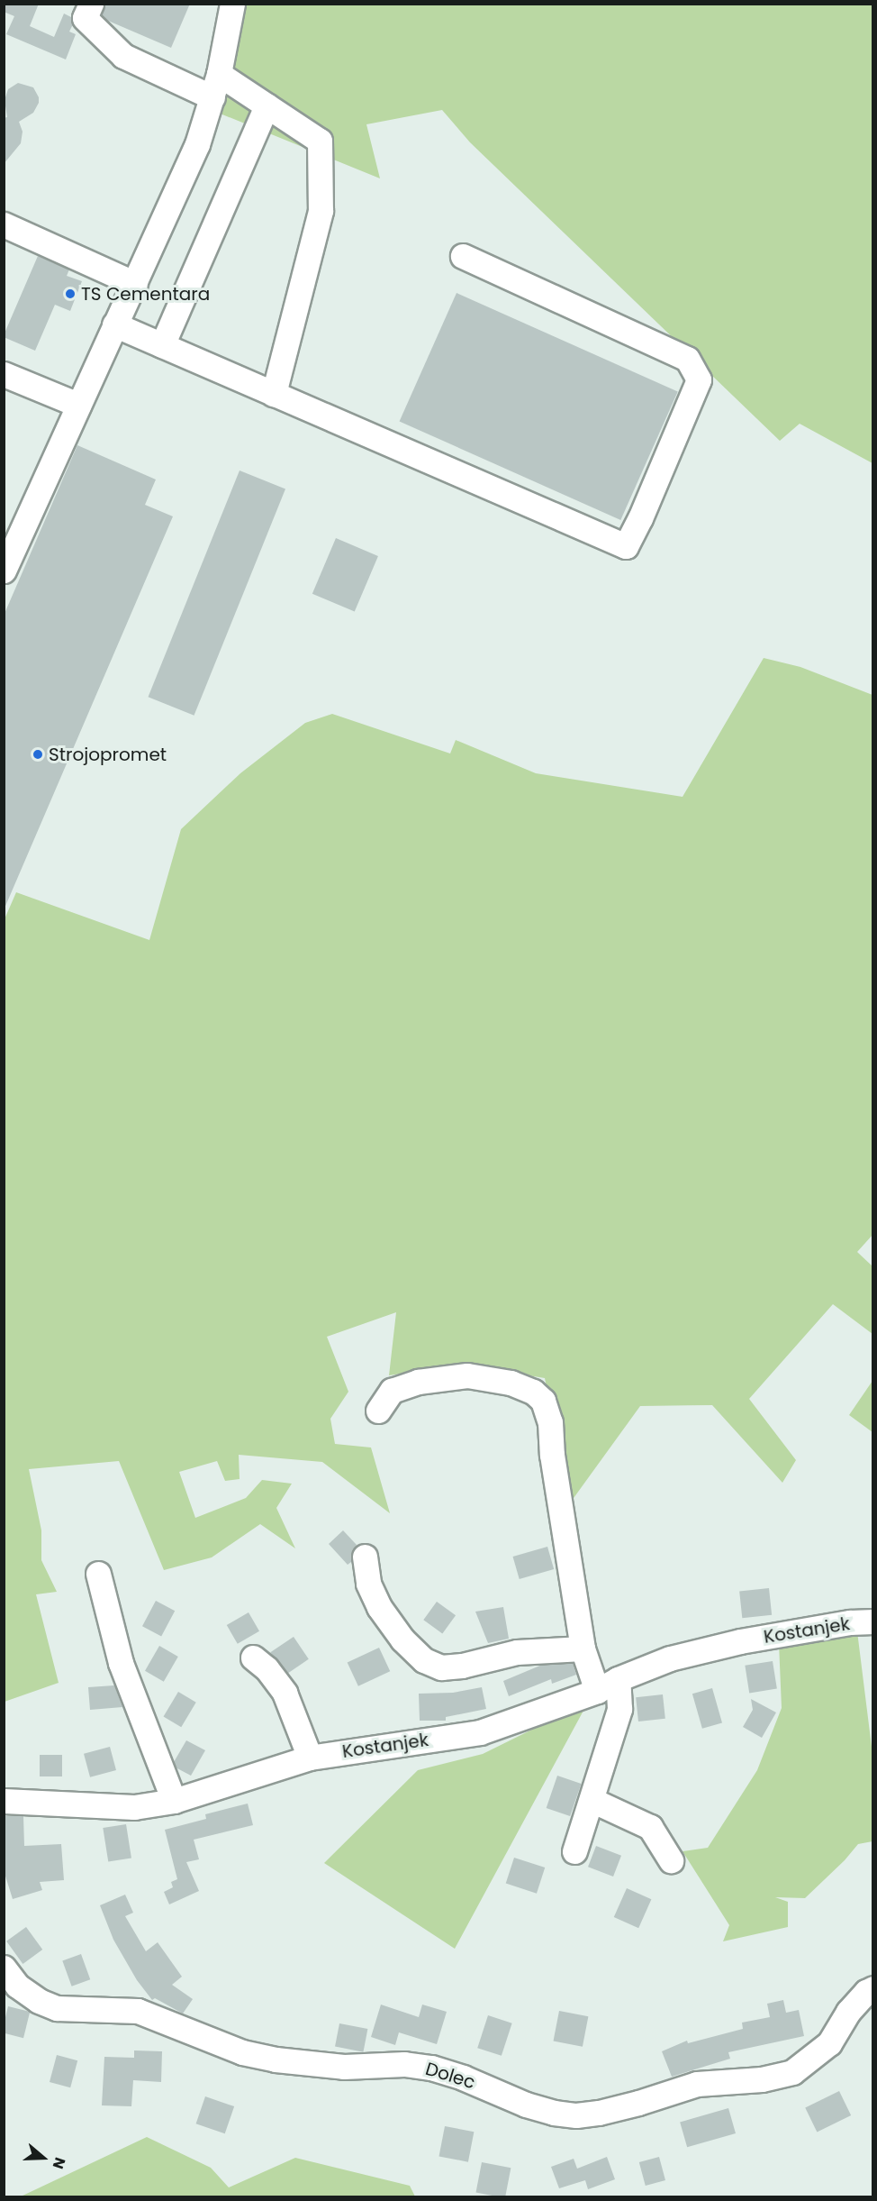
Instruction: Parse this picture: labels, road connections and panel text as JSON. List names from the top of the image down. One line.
{"streets":{"street":["Kostanjek","Dolec"]},"places":["TS Cementara","Strojopromet"],"north":"right"}
